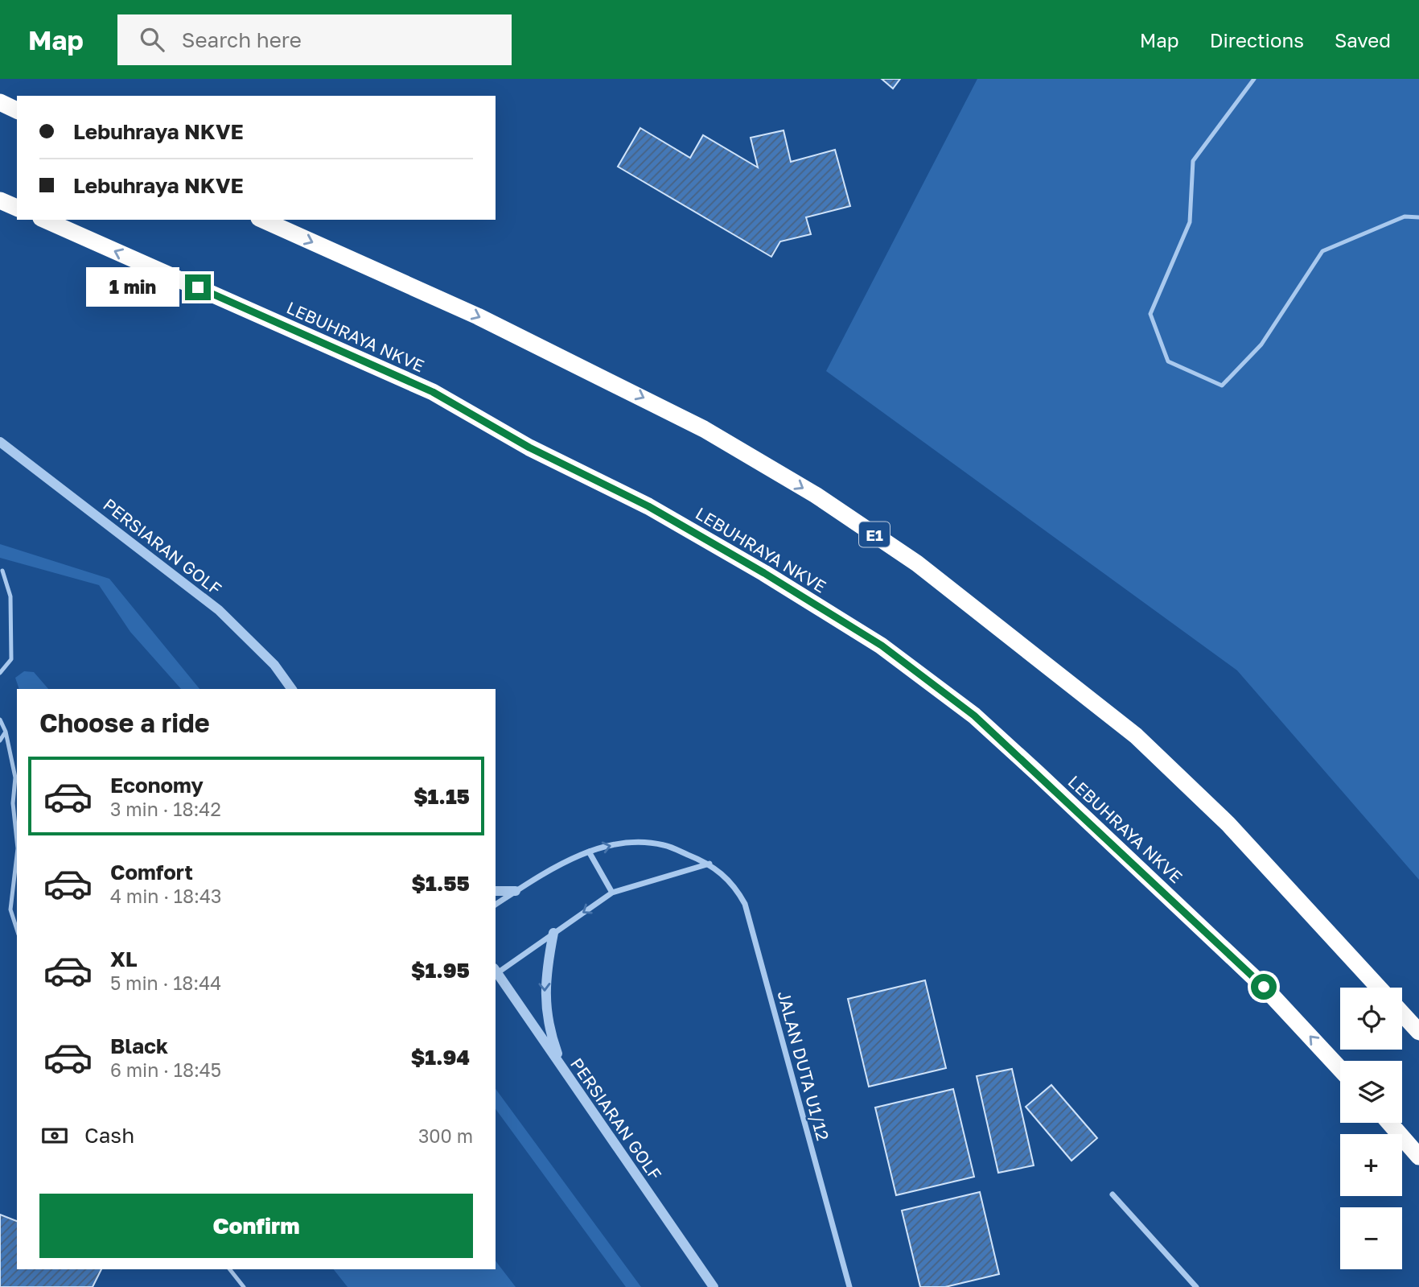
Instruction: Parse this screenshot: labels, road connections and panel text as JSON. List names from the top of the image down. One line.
{"streets":{"highway":["LEBUHRAYA NKVE","E1"],"street":["PERSIARAN GOLF","JALAN DUTA U1/12"]},"page":{"header":"Map","search":"Search here","nav":["Map","Directions","Saved"],"banner":["Lebuhraya NKVE","Lebuhraya NKVE"],"bubble":"1 min","heading":"Choose a ride","list":[{"name":"Economy","note":"3 min · 18:42","value":"$1.15"},{"name":"Comfort","note":"4 min · 18:43","value":"$1.55"},{"name":"XL","note":"5 min · 18:44","value":"$1.95"},{"name":"Black","note":"6 min · 18:45","value":"$1.94"}],"map_buttons":["+","−"],"pay":["Cash","300 m"],"buttons":"Confirm"}}
